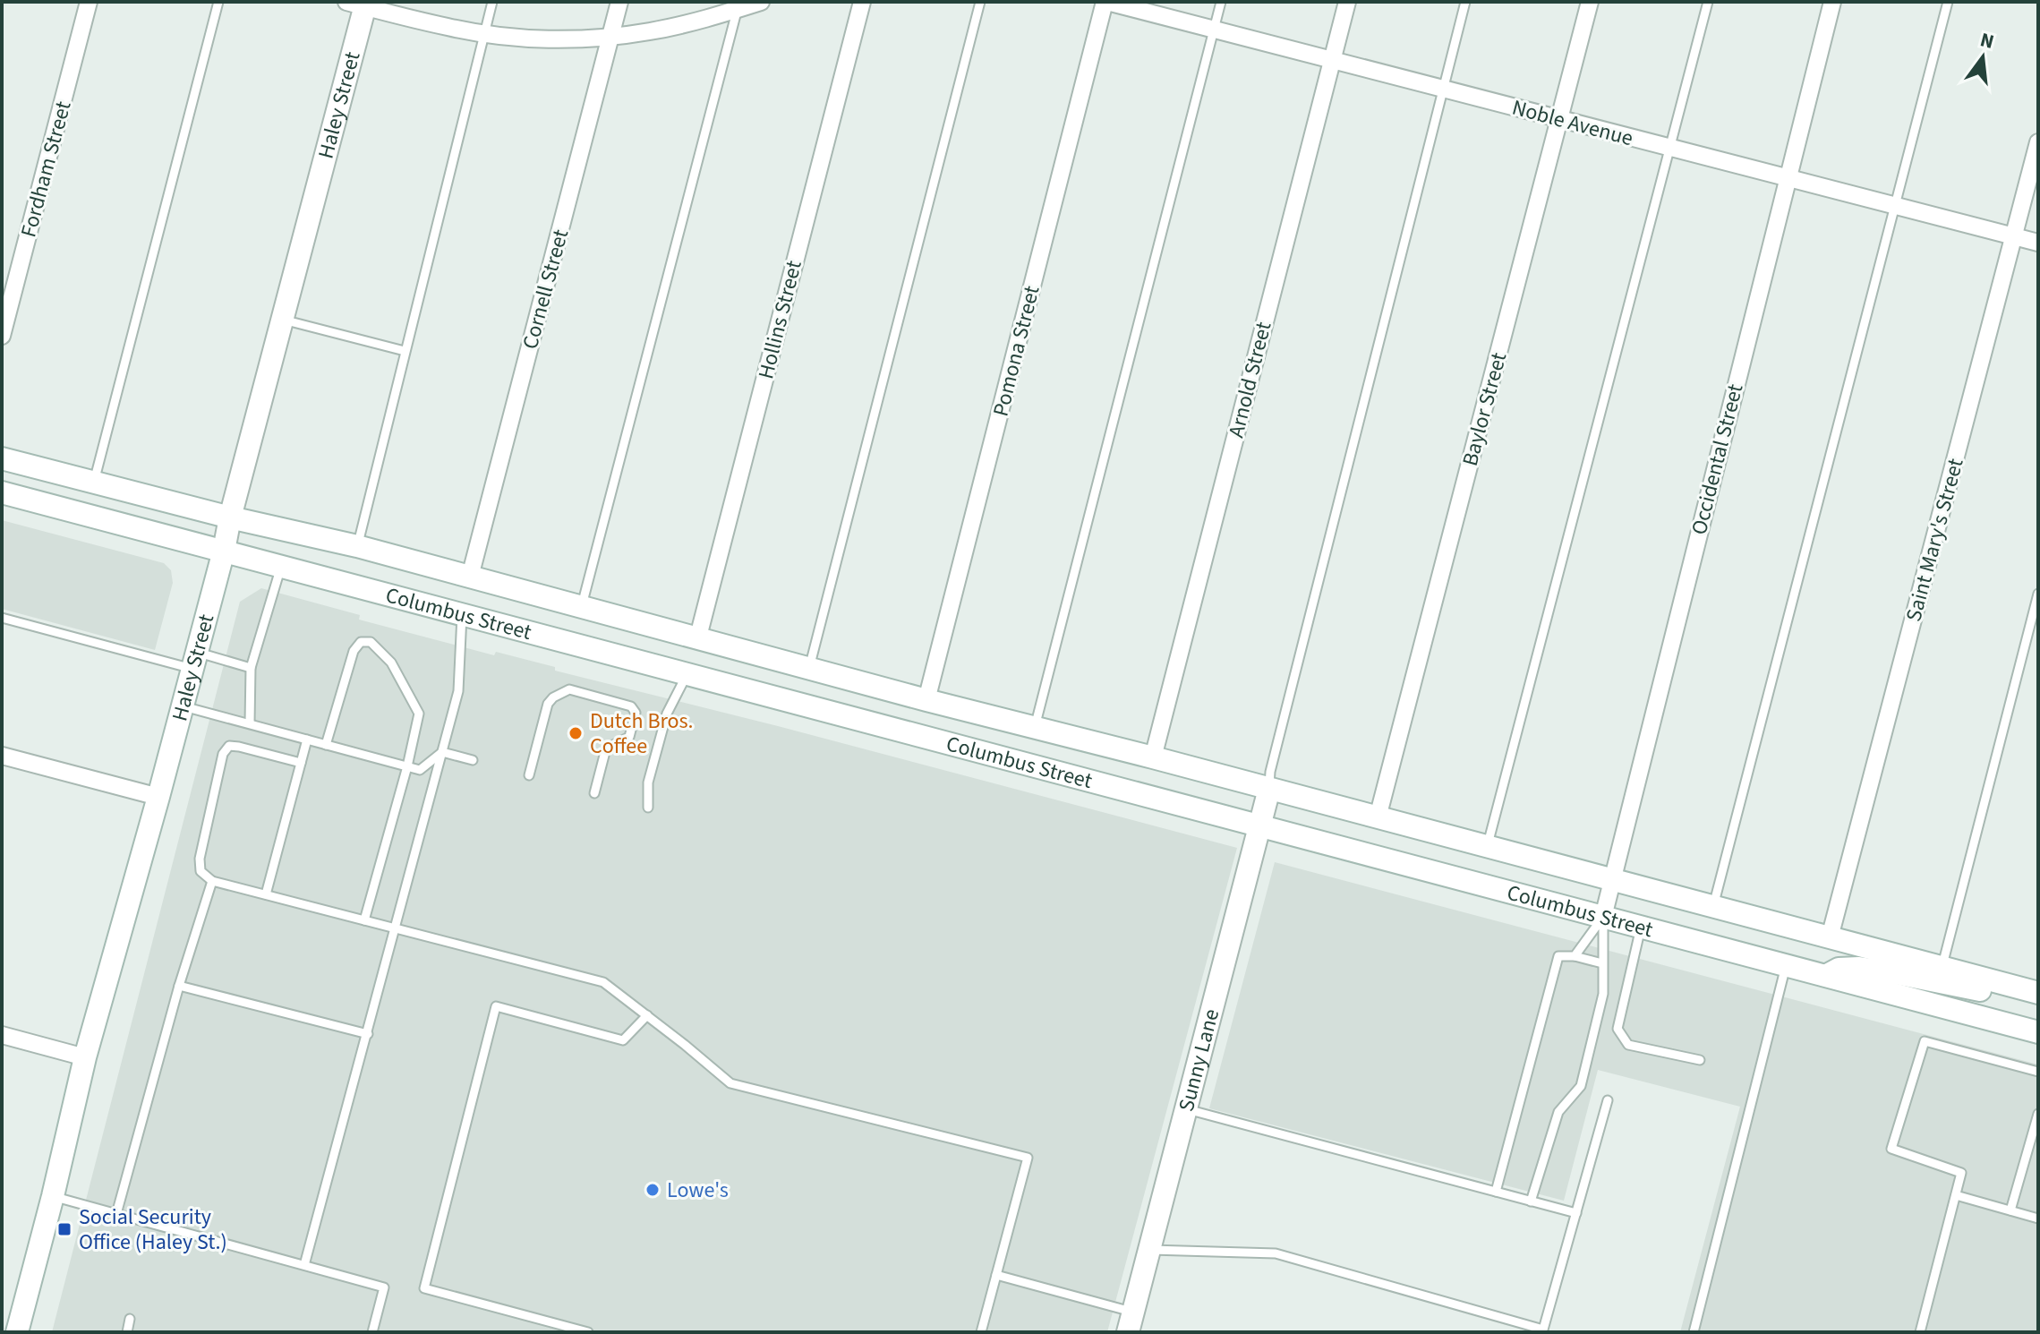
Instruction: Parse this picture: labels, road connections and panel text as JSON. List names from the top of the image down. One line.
{"streets":{"main road":["Haley Street","Columbus Street","Sunny Lane"],"street":["Noble Avenue","Fordham Street","Cornell Street","Hollins Street","Pomona Street","Arnold Street","Baylor Street","Occidental Street","Saint Mary's Street"]},"crossings":[["Haley Street","Columbus Street"],["Noble Avenue","Pomona Street"],["Noble Avenue","Arnold Street"],["Noble Avenue","Baylor Street"],["Noble Avenue","Occidental Street"],["Noble Avenue","Saint Mary's Street"],["Cornell Street","Columbus Street"],["Hollins Street","Columbus Street"],["Pomona Street","Columbus Street"],["Arnold Street","Columbus Street"],["Baylor Street","Columbus Street"],["Occidental Street","Columbus Street"],["Saint Mary's Street","Columbus Street"],["Columbus Street","Sunny Lane"]],"places":{"other":["Dutch Bros. Coffee","Lowe's"],"transit":["Social Security Office (Haley St.)"]},"north":"top"}
